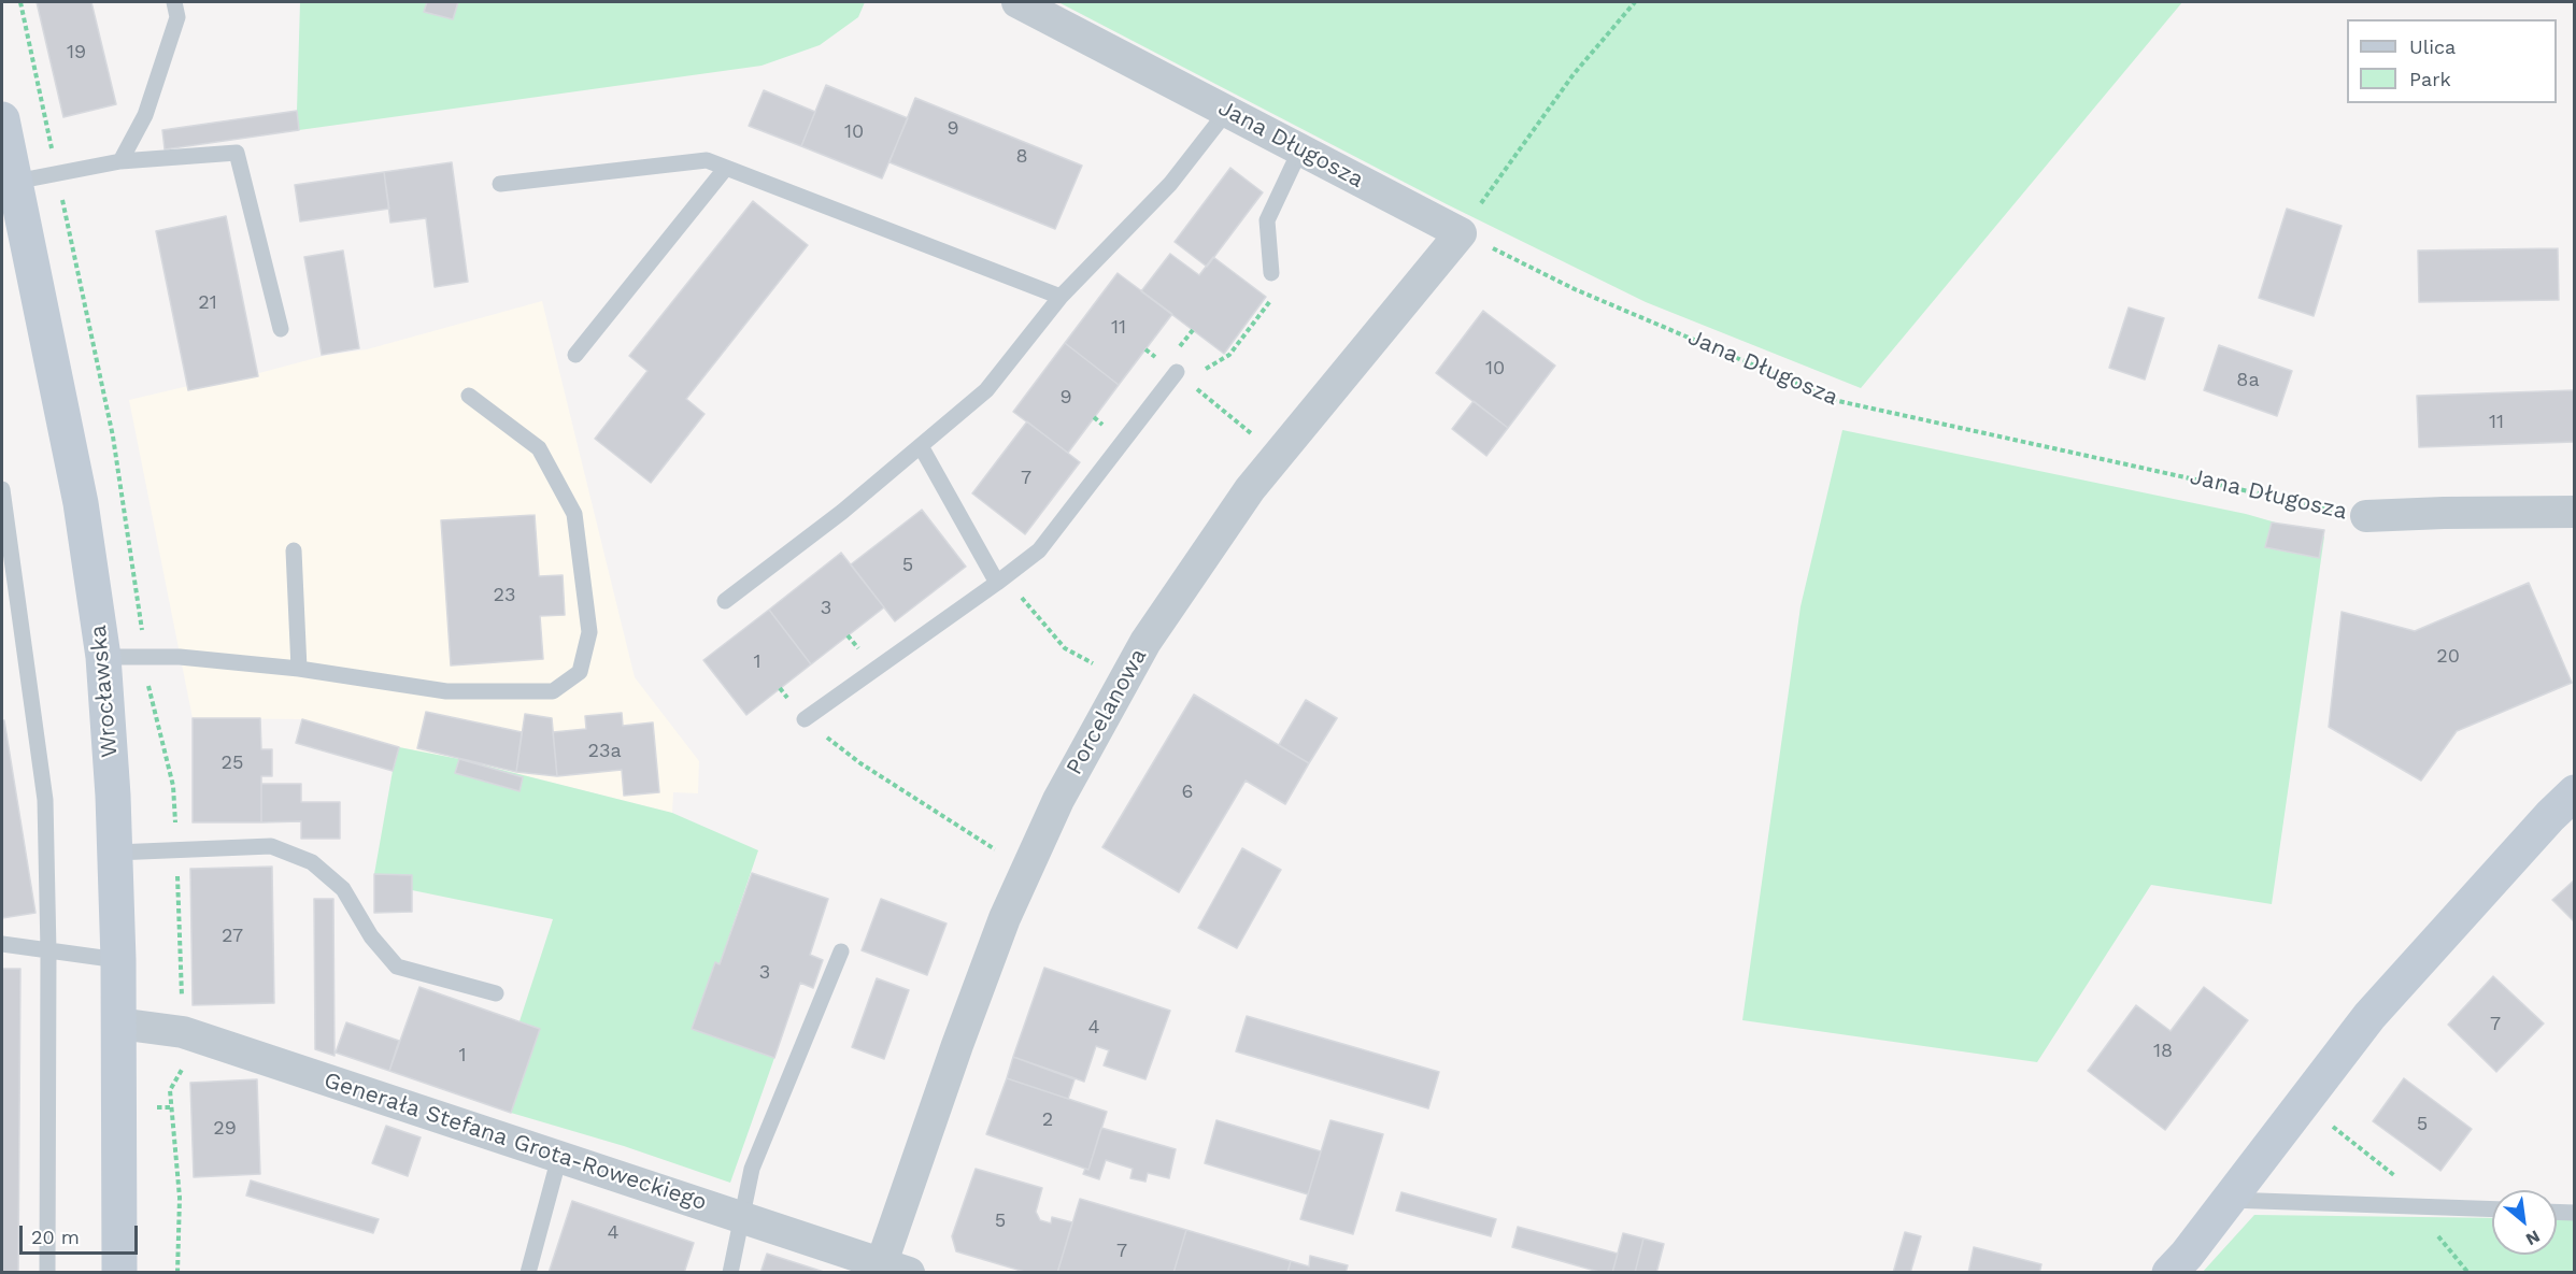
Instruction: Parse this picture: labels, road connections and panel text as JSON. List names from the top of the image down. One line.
{"streets":{"main road":["Wrocławska"],"street":["Jana Długosza","Porcelanowa","Generała Stefana Grota-Roweckiego"]},"crossings":[["Jana Długosza","Porcelanowa"],["Wrocławska","Generała Stefana Grota-Roweckiego"],["Porcelanowa","Generała Stefana Grota-Roweckiego"]],"house_numbers":["19","9","10","8","21","11","10","8a","9","11","7","5","23","3","20","1","23a","25","6","27","3","7","4","18","1","2","5","29","5","4","7"],"legend":["Ulica","Park"],"scale_bar":"20 m","north":"bottom right"}
